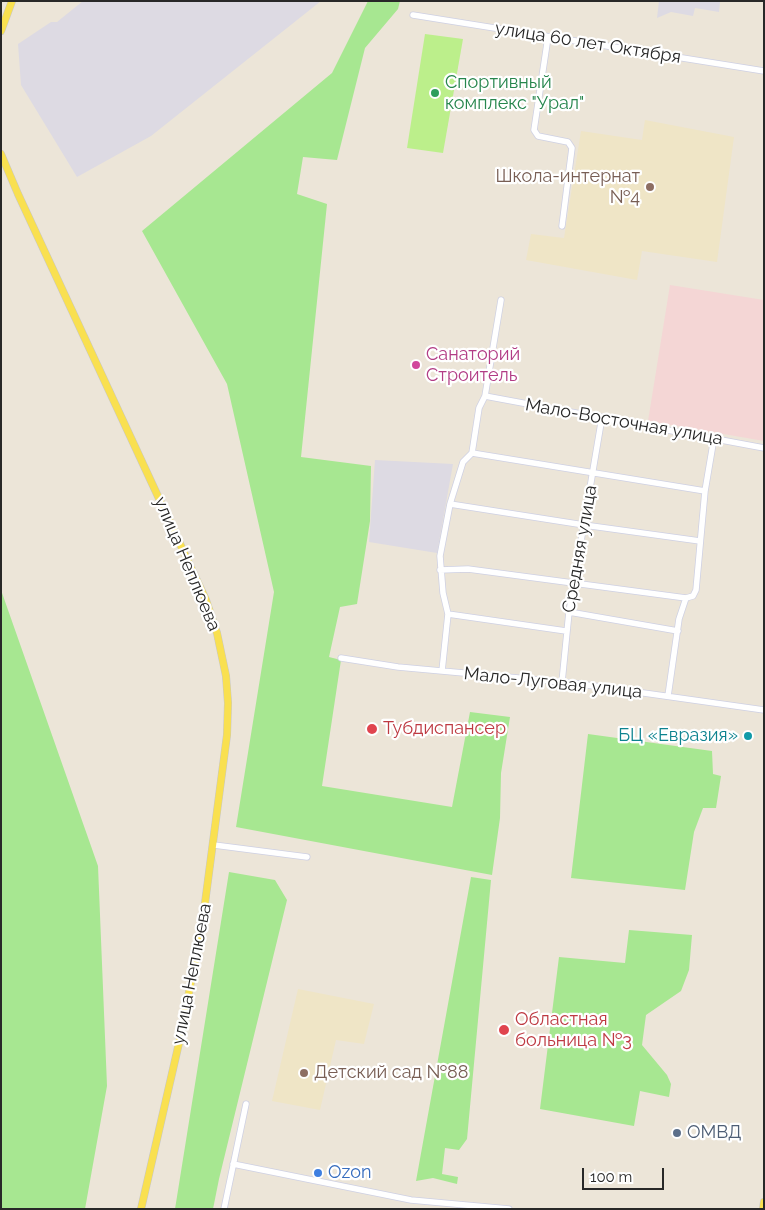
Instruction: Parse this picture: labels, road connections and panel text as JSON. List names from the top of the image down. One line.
{"streets":{"main road":["улица Неплюева"],"street":["улица 60 лет Октября","Мало-Восточная улица","Средняя улица","Мало-Луговая улица"]},"crossings":[["Мало-Восточная улица","Средняя улица"],["Средняя улица","Мало-Луговая улица"]],"places":["Спортивный комплекс \"Урал\"","Школа-интернат №4","Санаторий Строитель","Тубдиспансер","БЦ «Евразия»","Областная больница №3","Детский сад №88","ОМВД","Ozon"],"scale_bar":"100 m"}
